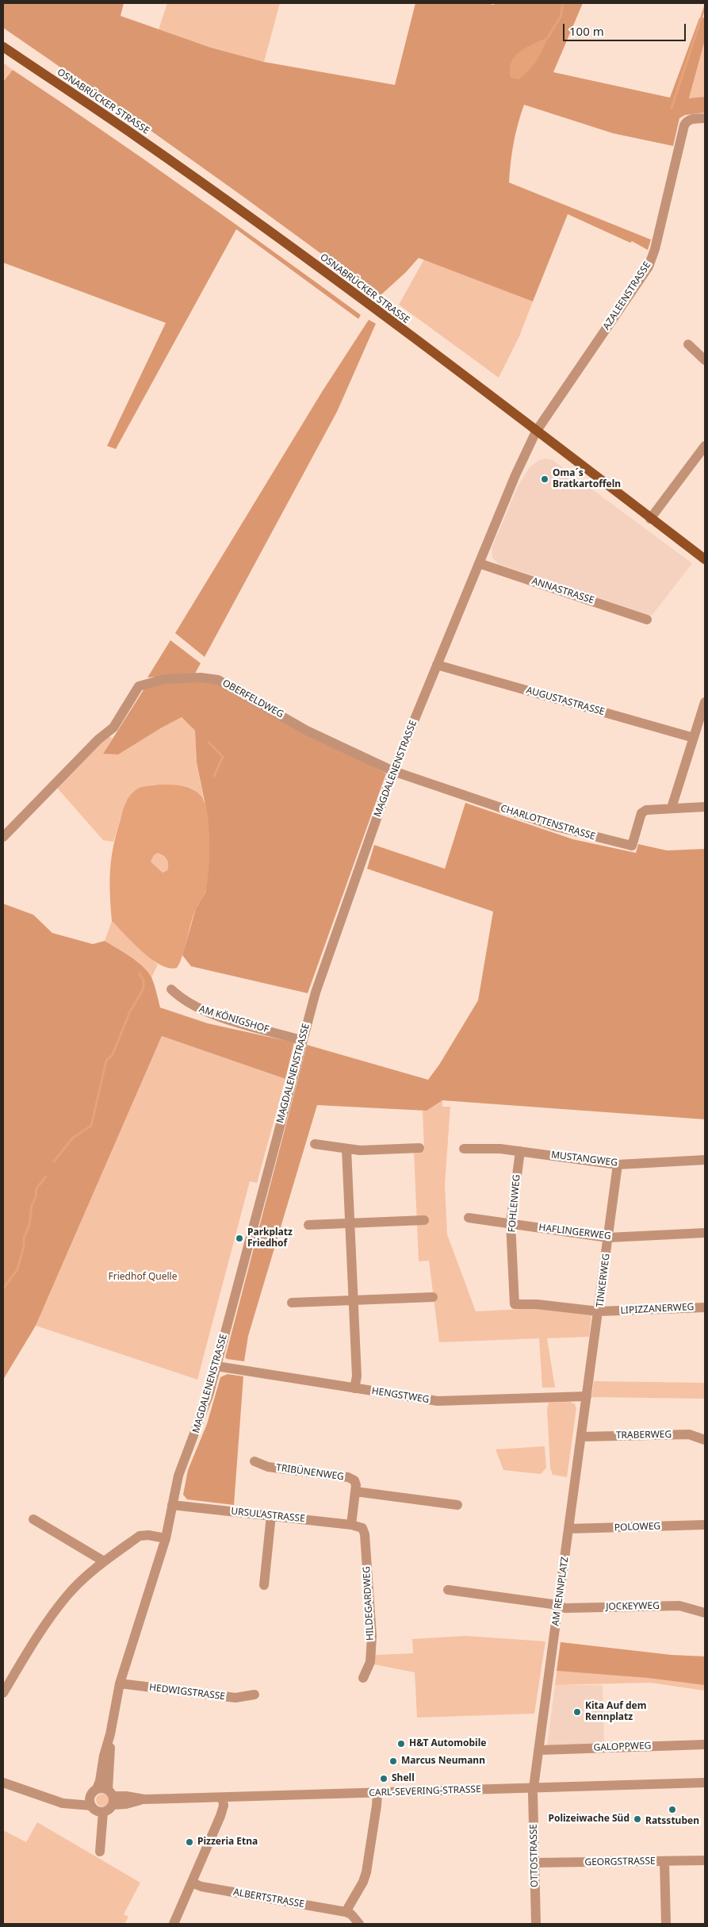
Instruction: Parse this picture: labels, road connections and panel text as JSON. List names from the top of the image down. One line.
{"streets":{"main road":["OSNABRÜCKER STRASSE"],"street":["AZALEENSTRASSE","ANNASTRASSE","OBERFELDWEG","AUGUSTASTRASSE","MAGDALENENSTRASSE","CHARLOTTENSTRASSE","AM KÖNIGSHOF","MUSTANGWEG","FOHLENWEG","HAFLINGERWEG","TINKERWEG","LIPIZZANERWEG","HENGSTWEG","TRABERWEG","TRIBÜNENWEG","URSULASTRASSE","POLOWEG","AM RENNPLATZ","HILDEGARDWEG","JOCKEYWEG","HEDWIGSTRASSE","GALOPPWEG","CARL-SEVERING-STRASSE","OTTOSTRASSE","GEORGSTRASSE","ALBERTSTRASSE"]},"crossings":[["OSNABRÜCKER STRASSE","AZALEENSTRASSE"],["OSNABRÜCKER STRASSE","MAGDALENENSTRASSE"],["AZALEENSTRASSE","MAGDALENENSTRASSE"],["ANNASTRASSE","MAGDALENENSTRASSE"],["OBERFELDWEG","MAGDALENENSTRASSE"],["OBERFELDWEG","CHARLOTTENSTRASSE"],["AUGUSTASTRASSE","MAGDALENENSTRASSE"],["MAGDALENENSTRASSE","CHARLOTTENSTRASSE"],["MAGDALENENSTRASSE","AM KÖNIGSHOF"],["MAGDALENENSTRASSE","HENGSTWEG"],["MAGDALENENSTRASSE","URSULASTRASSE"],["MAGDALENENSTRASSE","HEDWIGSTRASSE"],["MAGDALENENSTRASSE","CARL-SEVERING-STRASSE"],["MUSTANGWEG","FOHLENWEG"],["MUSTANGWEG","TINKERWEG"],["FOHLENWEG","HAFLINGERWEG"],["FOHLENWEG","LIPIZZANERWEG"],["HAFLINGERWEG","TINKERWEG"],["TINKERWEG","LIPIZZANERWEG"],["TINKERWEG","HENGSTWEG"],["TINKERWEG","AM RENNPLATZ"],["HENGSTWEG","AM RENNPLATZ"],["TRABERWEG","AM RENNPLATZ"],["URSULASTRASSE","HILDEGARDWEG"],["POLOWEG","AM RENNPLATZ"],["AM RENNPLATZ","JOCKEYWEG"],["AM RENNPLATZ","GALOPPWEG"],["AM RENNPLATZ","CARL-SEVERING-STRASSE"],["AM RENNPLATZ","OTTOSTRASSE"],["CARL-SEVERING-STRASSE","OTTOSTRASSE"],["OTTOSTRASSE","GEORGSTRASSE"]],"parks":["Friedhof Quelle"],"places":["Oma´s Bratkartoffeln","Parkplatz Friedhof","Kita Auf dem Rennplatz","H&T Automobile","Marcus Neumann","Shell","Ratsstuben","Polizeiwache Süd","Pizzeria Etna"],"scale_bar":"100 m"}
